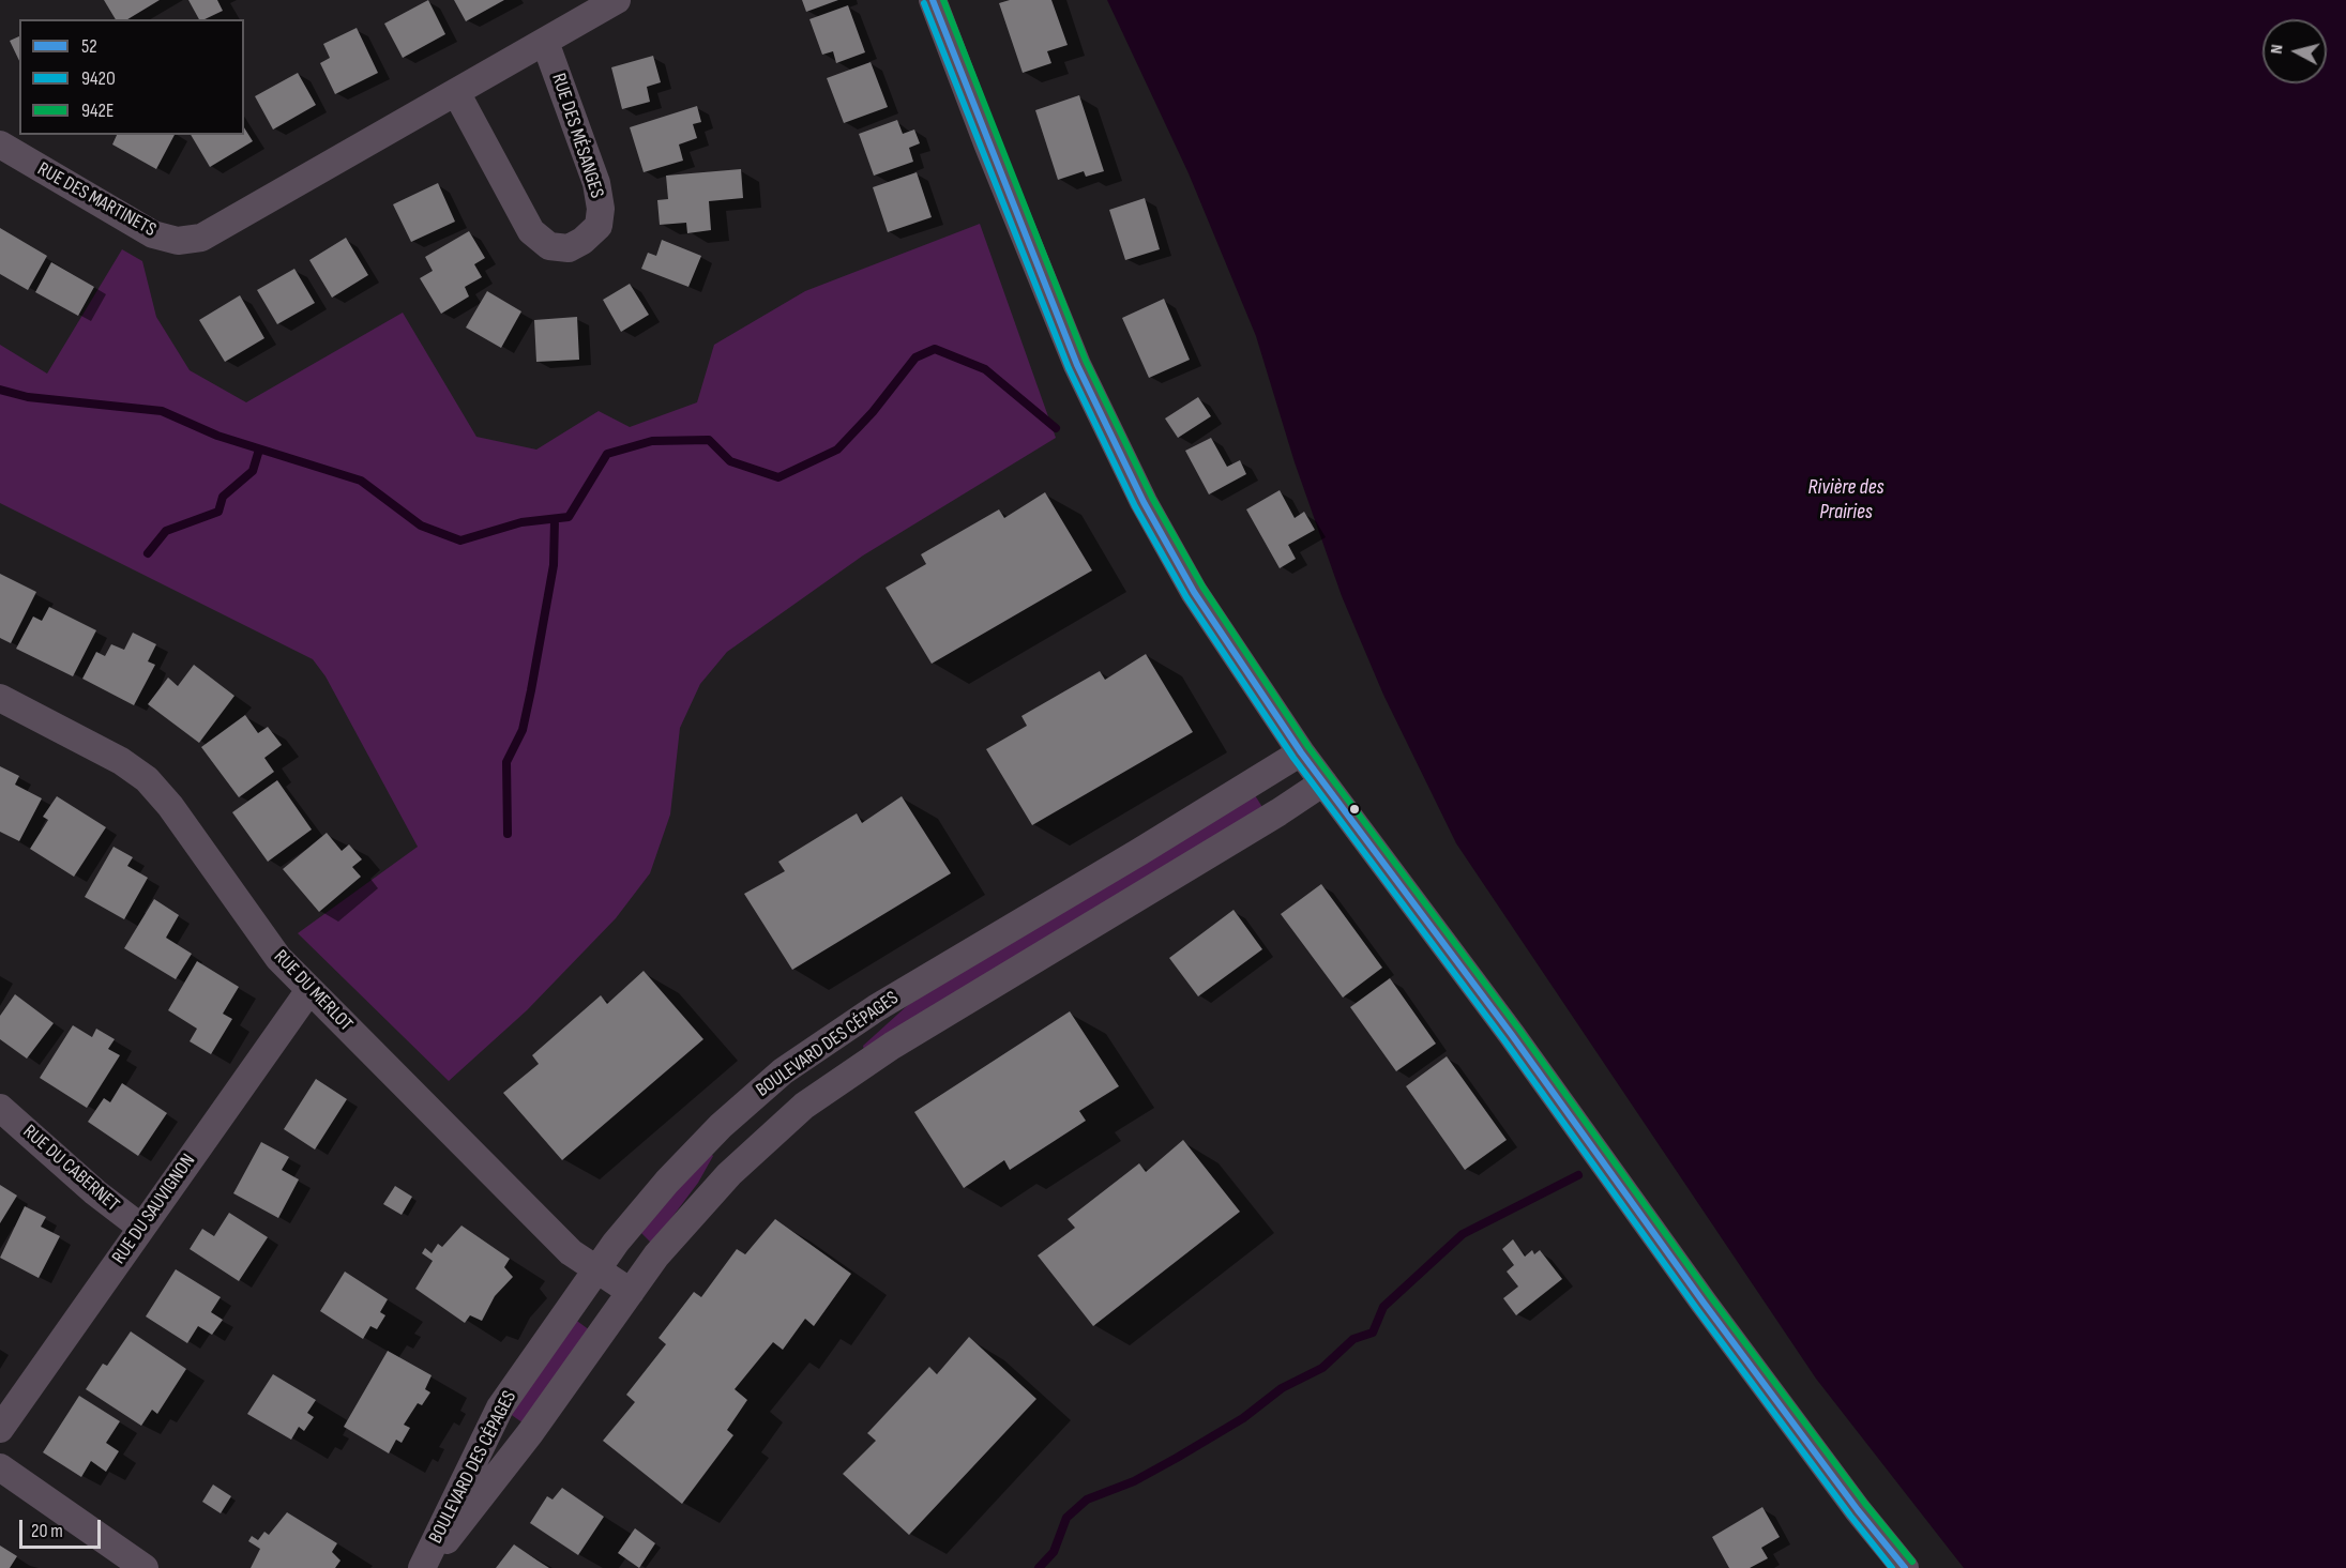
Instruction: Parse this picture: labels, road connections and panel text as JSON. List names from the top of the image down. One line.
{"streets":{"street":["RUE DES MÉSANGES","RUE DES MARTINETS","RUE DU MERLOT","BOULEVARD DES CÉPAGES","RUE DU CABERNET","RUE DU SAUVIGNON"]},"crossings":[["RUE DES MÉSANGES","RUE DES MARTINETS"],["RUE DU MERLOT","BOULEVARD DES CÉPAGES"],["RUE DU MERLOT","RUE DU SAUVIGNON"],["RUE DU CABERNET","RUE DU SAUVIGNON"]],"water":["Rivière des Prairies"],"lines":["transit line 52","transit line 942E","transit line 942O"],"legend":["52","942O","942E"],"scale_bar":"20 m","north":"left"}
